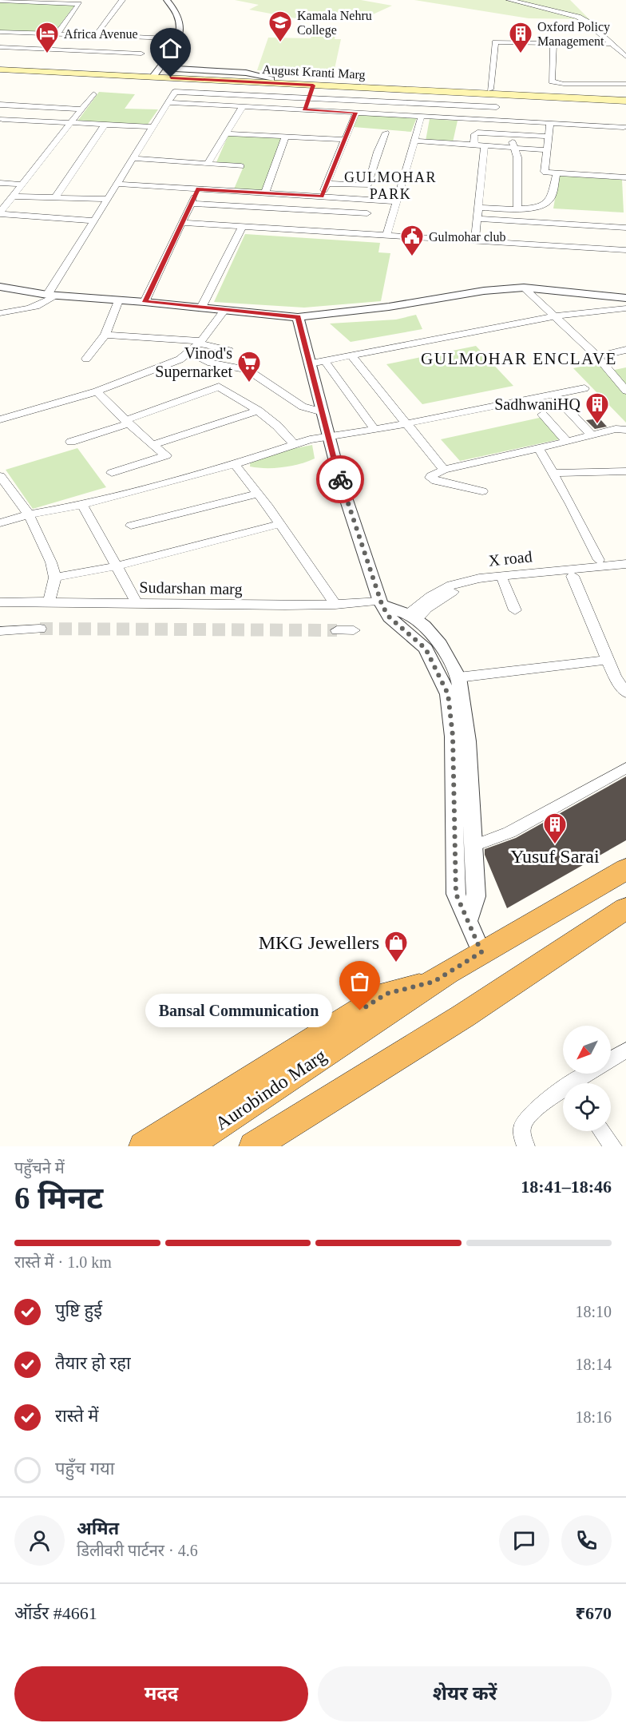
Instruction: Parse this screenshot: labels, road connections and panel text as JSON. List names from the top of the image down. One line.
{"streets":{"highway":["Aurobindo Marg"],"main road":["August Kranti Marg"],"street":["X road","Sudarshan marg"]},"districts":["GULMOHAR PARK","GULMOHAR ENCLAVE"],"places":{"school or university":["Kamala Nehru College"],"hotel":["Africa Avenue"],"building":["Oxford Policy Management","SadhwaniHQ","Yusuf Sarai"],"public building":["Gulmohar club"],"supermarket":["Vinod's Supernarket"],"shop":["MKG Jewellers"],"other":["Bansal Communication"]},"north":"bottom left","page":{"bubble":"Bansal Communication","heading":["6 मिनट","पहुँचने में","18:41–18:46"],"panel":["अमित","डिलीवरी पार्टनर · 4.6","ऑर्डर #4661","₹670"],"bar":"रास्ते में · 1.0 km","list":[["पुष्टि हुई","18:10"],["तैयार हो रहा","18:14"],["रास्ते में","18:16"],"पहुँच गया"],"buttons":["मदद","शेयर करें"]}}
